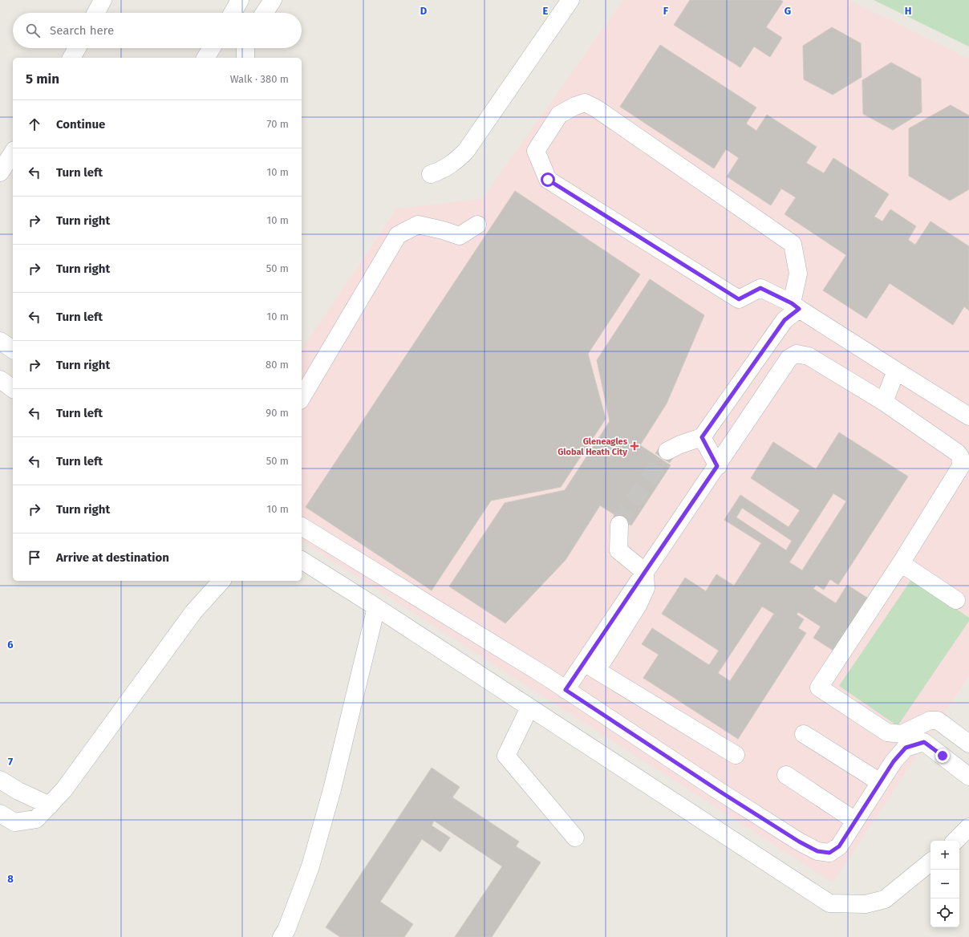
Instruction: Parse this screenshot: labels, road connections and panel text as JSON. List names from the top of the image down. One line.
{"places":{"health":["Gleneagles Global Heath City"]},"page":{"search":"Search here","heading":["5 min","Walk · 380 m"],"list":[["Continue","70 m"],["Turn left","10 m"],["Turn right","10 m"],["Turn right","50 m"],["Turn left","10 m"],["Turn right","80 m"],["Turn left","90 m"],["Turn left","50 m"],["Turn right","10 m"],"Arrive at destination"],"map_buttons":["+","−"]},"grid":{"columns":["D","E","F","G","H"],"rows":["6","7","8"]}}
